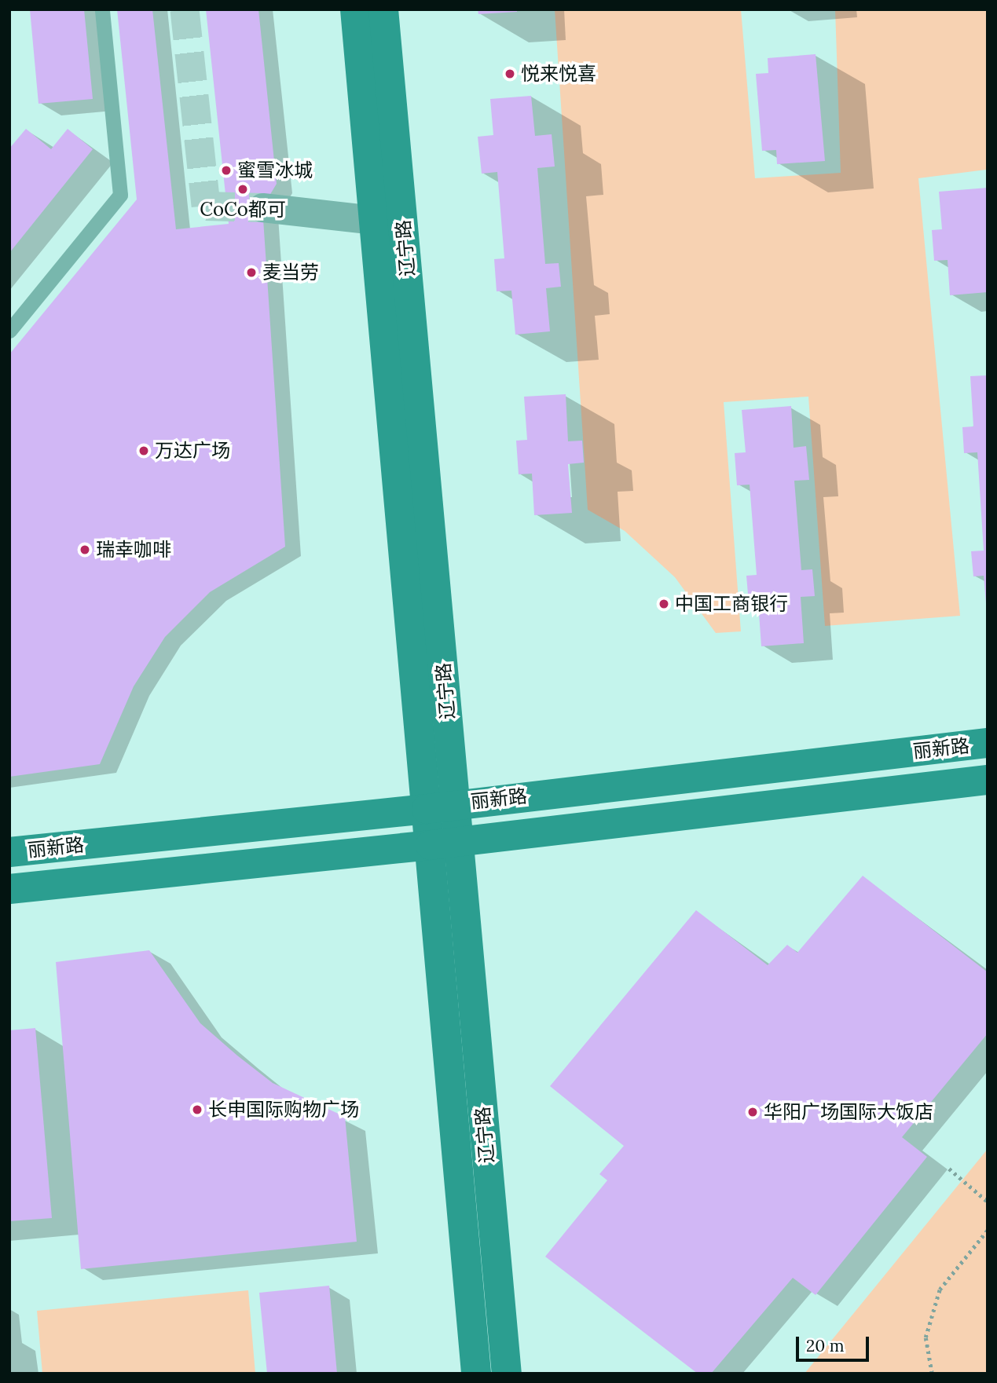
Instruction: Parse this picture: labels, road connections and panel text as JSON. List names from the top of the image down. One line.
{"streets":{"main road":["辽宁路","丽新路"]},"crossings":[["辽宁路","丽新路"]],"places":["悦来悦喜","蜜雪冰城","CoCo都可","麦当劳","万达广场","瑞幸咖啡","中国工商银行","长申国际购物广场","华阳广场国际大饭店"],"scale_bar":"20 m"}
